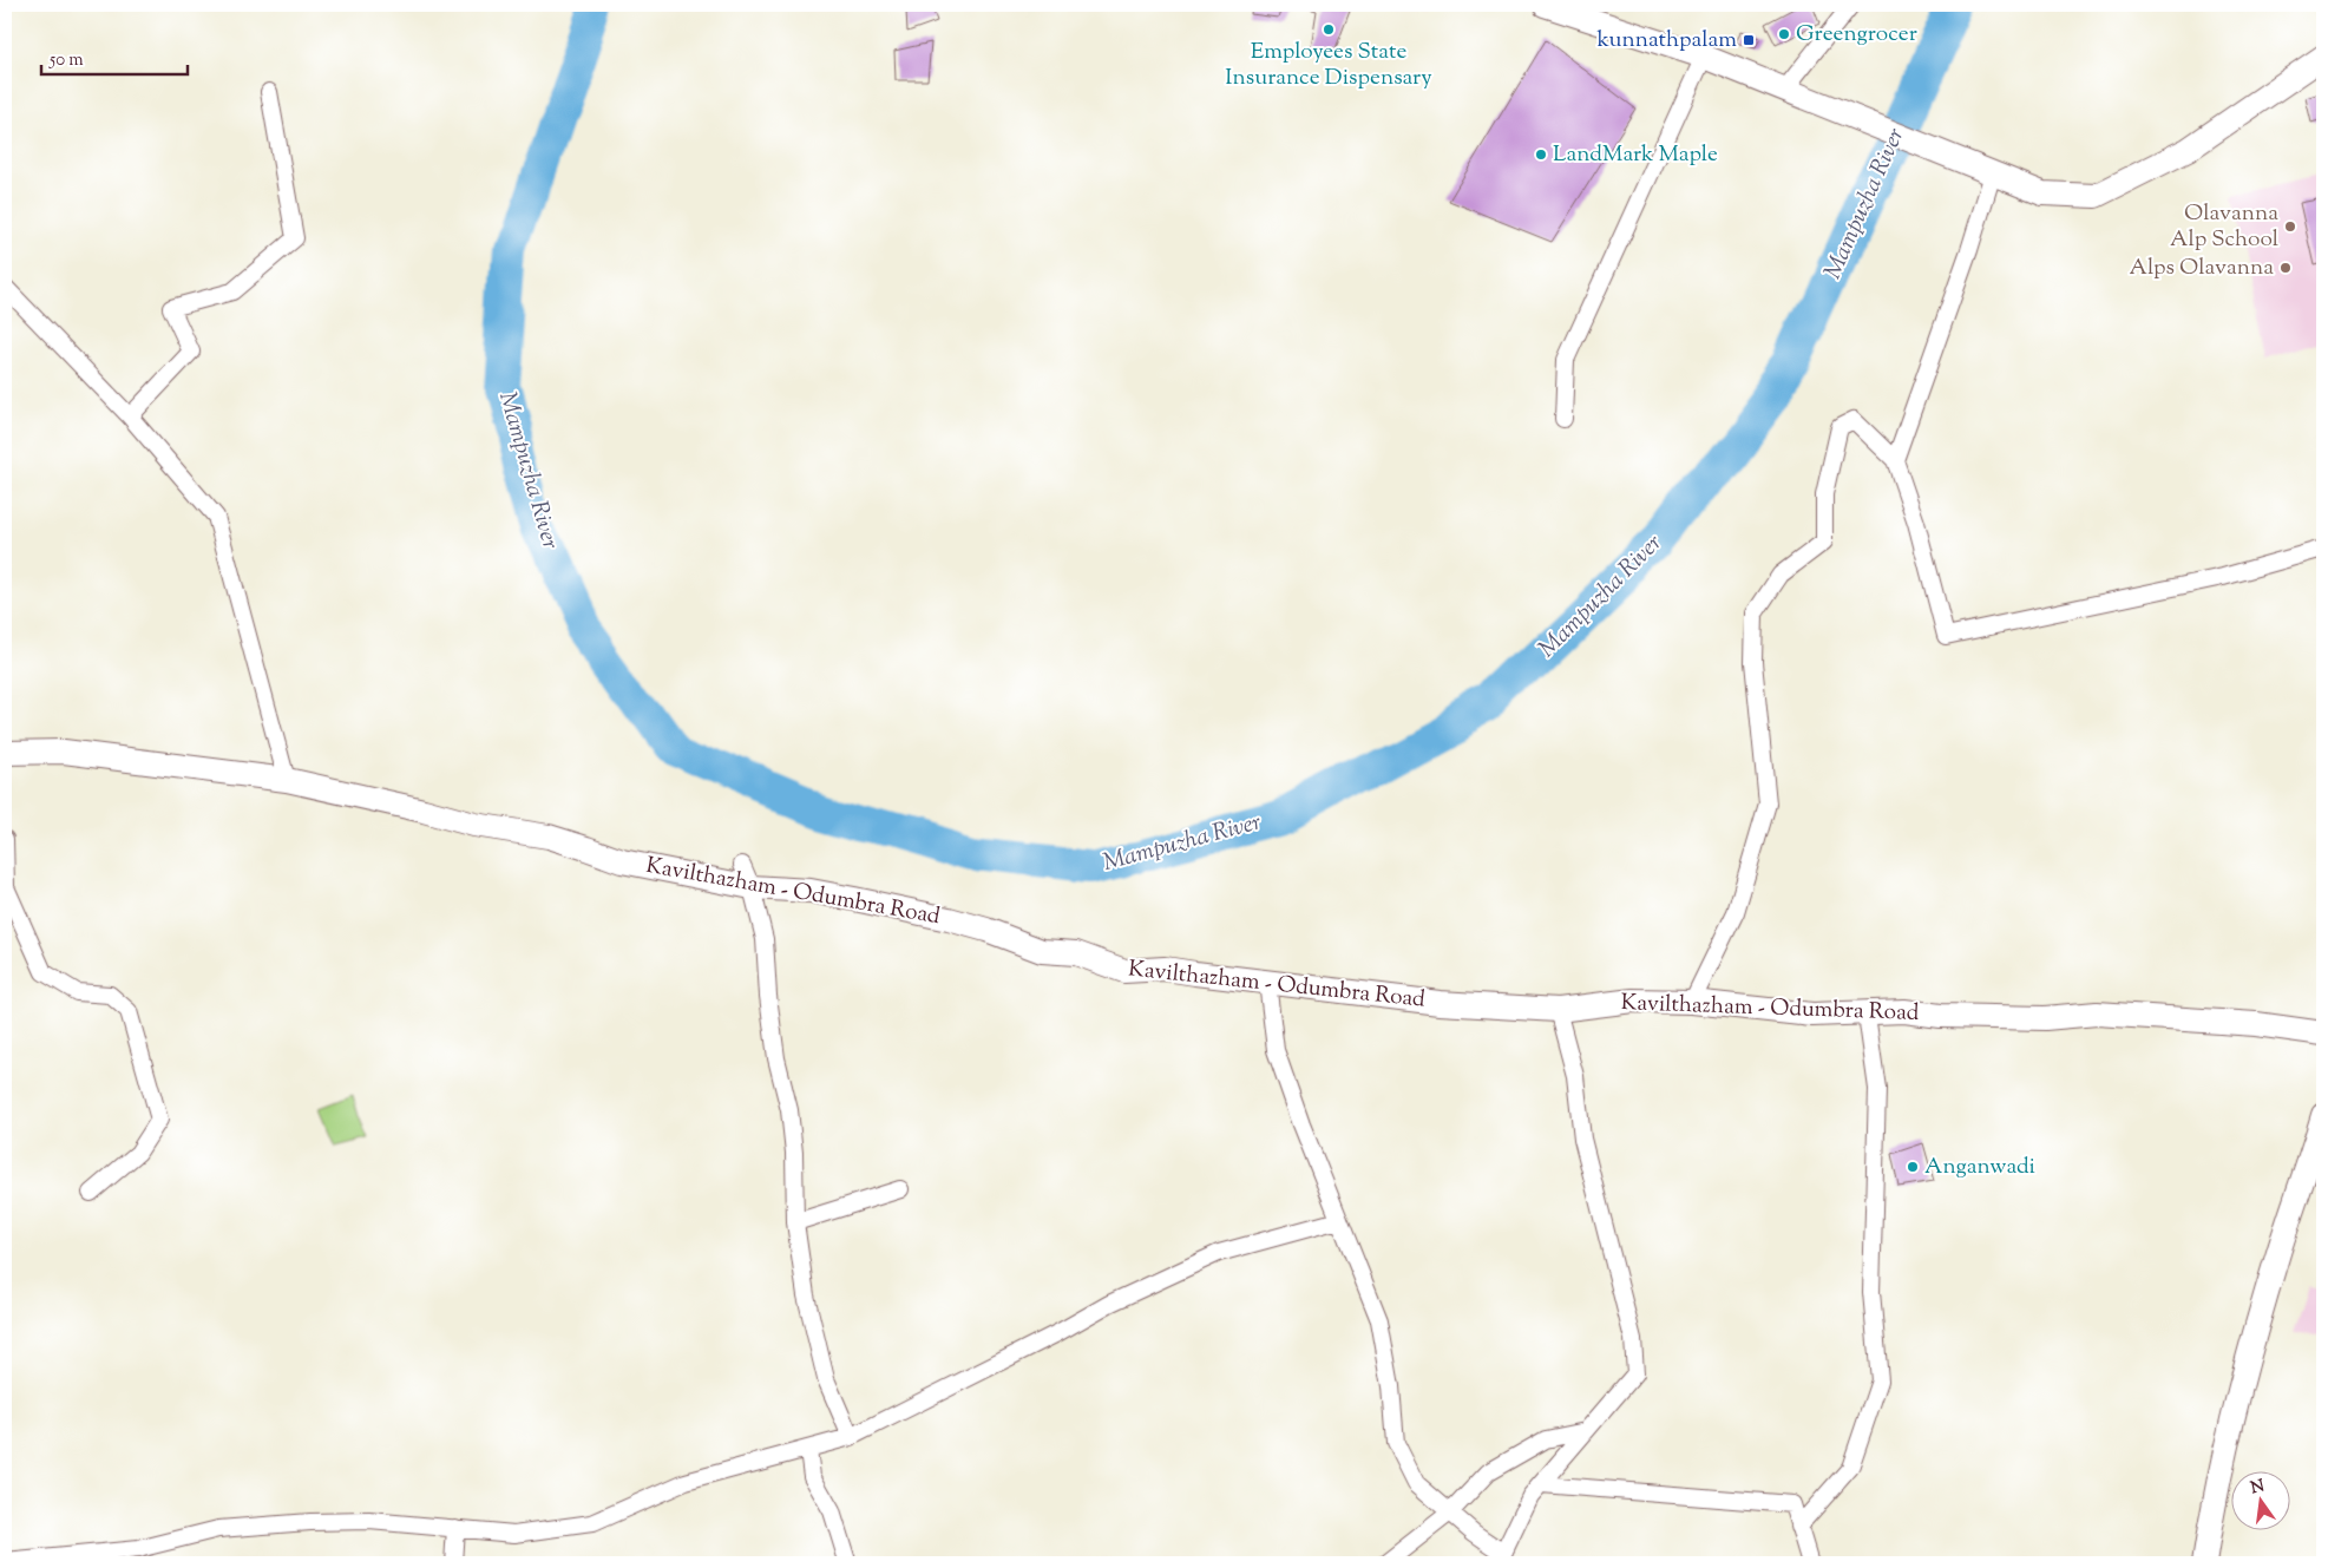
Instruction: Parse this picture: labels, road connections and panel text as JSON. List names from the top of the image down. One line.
{"streets":{"main road":["Kavilthazham - Odumbra Road"]},"water":["Mampuzha River"],"places":{"other":["Employees State Insurance Dispensary","Greengrocer","LandMark Maple","Olavanna Alp School","Alps Olavanna","Anganwadi"],"transit":["kunnathpalam"]},"scale_bar":"50 m","north":"top"}
